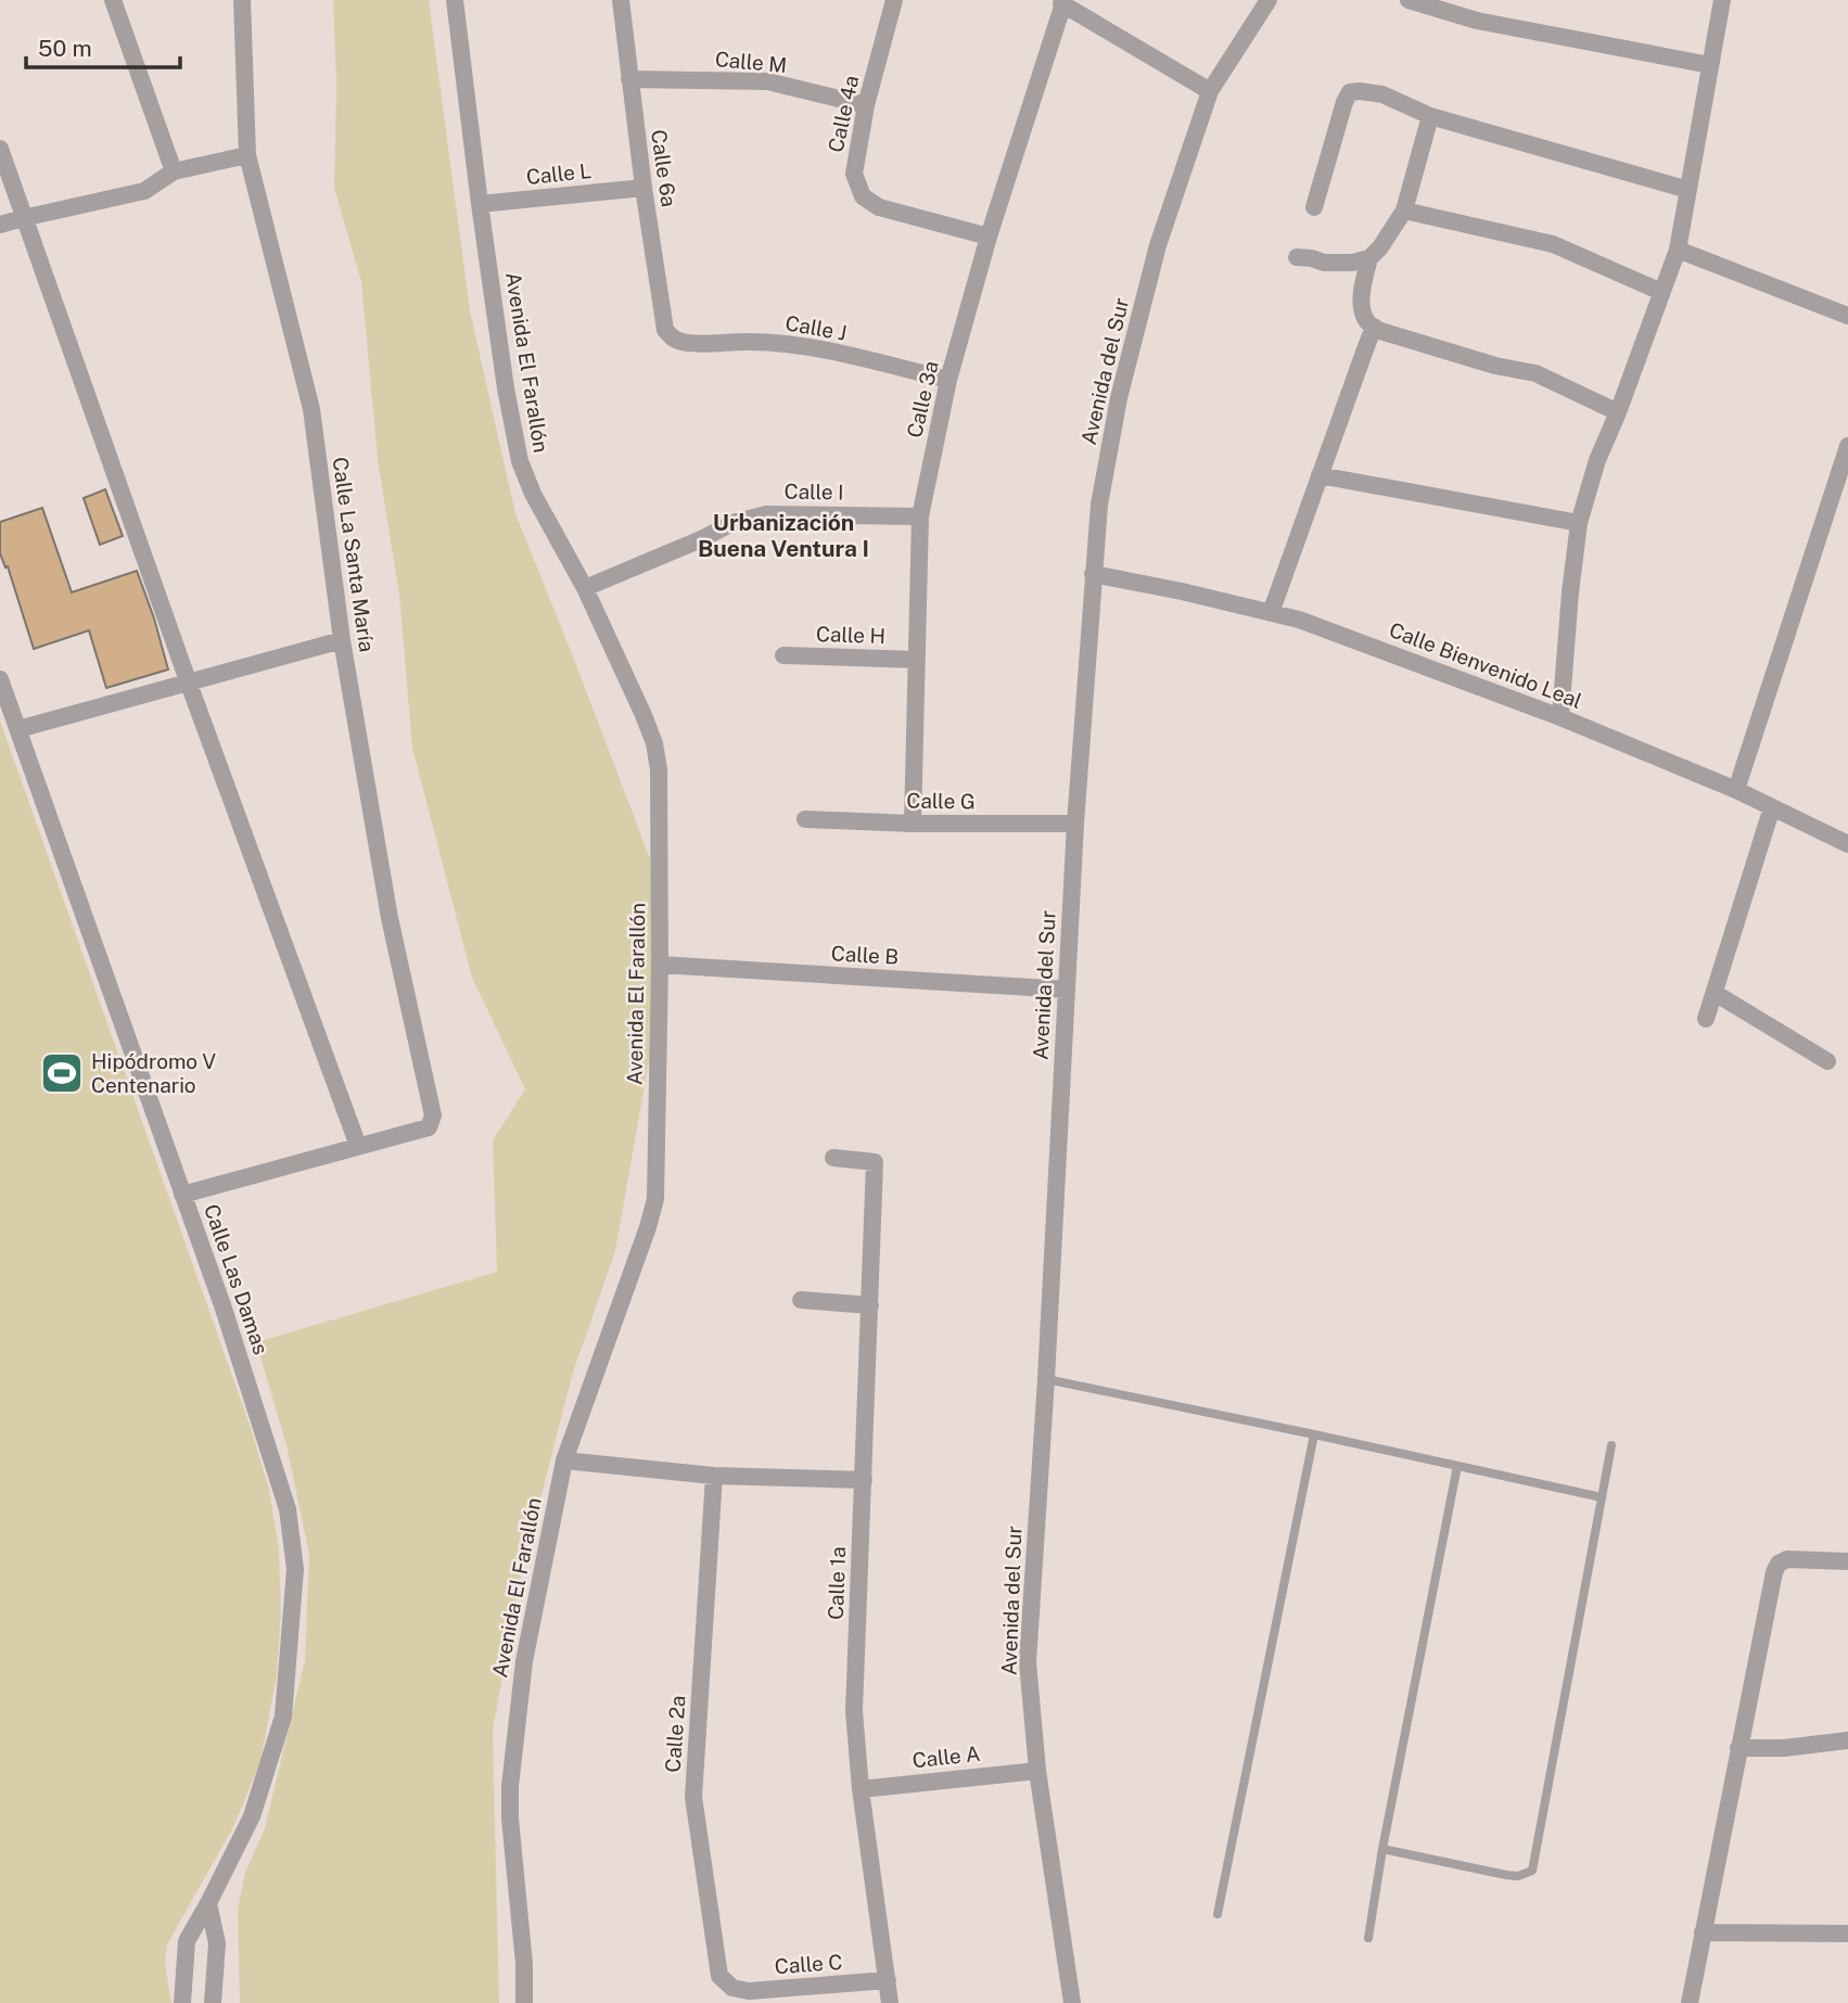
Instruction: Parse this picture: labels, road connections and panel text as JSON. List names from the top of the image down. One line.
{"streets":{"street":["Calle M","Calle 4a","Calle 6a","Calle L","Calle J","Avenida El Farallón","Avenida del Sur","Calle 3a","Calle I","Calle La Santa María","Calle H","Calle Bienvenido Leal","Calle G","Calle B","Calle Las Damas","Calle 1a","Calle 2a","Calle A","Calle C"]},"crossings":[["Calle M","Calle 4a"],["Calle M","Calle 6a"],["Calle 4a","Calle 3a"],["Calle 6a","Calle L"],["Calle 6a","Calle J"],["Calle L","Avenida El Farallón"],["Calle J","Calle 3a"],["Avenida El Farallón","Calle I"],["Avenida El Farallón","Calle B"],["Avenida del Sur","Calle Bienvenido Leal"],["Avenida del Sur","Calle G"],["Avenida del Sur","Calle B"],["Avenida del Sur","Calle A"],["Calle 3a","Calle I"],["Calle 3a","Calle H"],["Calle 3a","Calle G"],["Calle 1a","Calle A"],["Calle 1a","Calle C"],["Calle 2a","Calle C"]],"districts":["Urbanización Buena Ventura I"],"places":{"sports":["Hipódromo V Centenario"]},"scale_bar":"50 m"}
